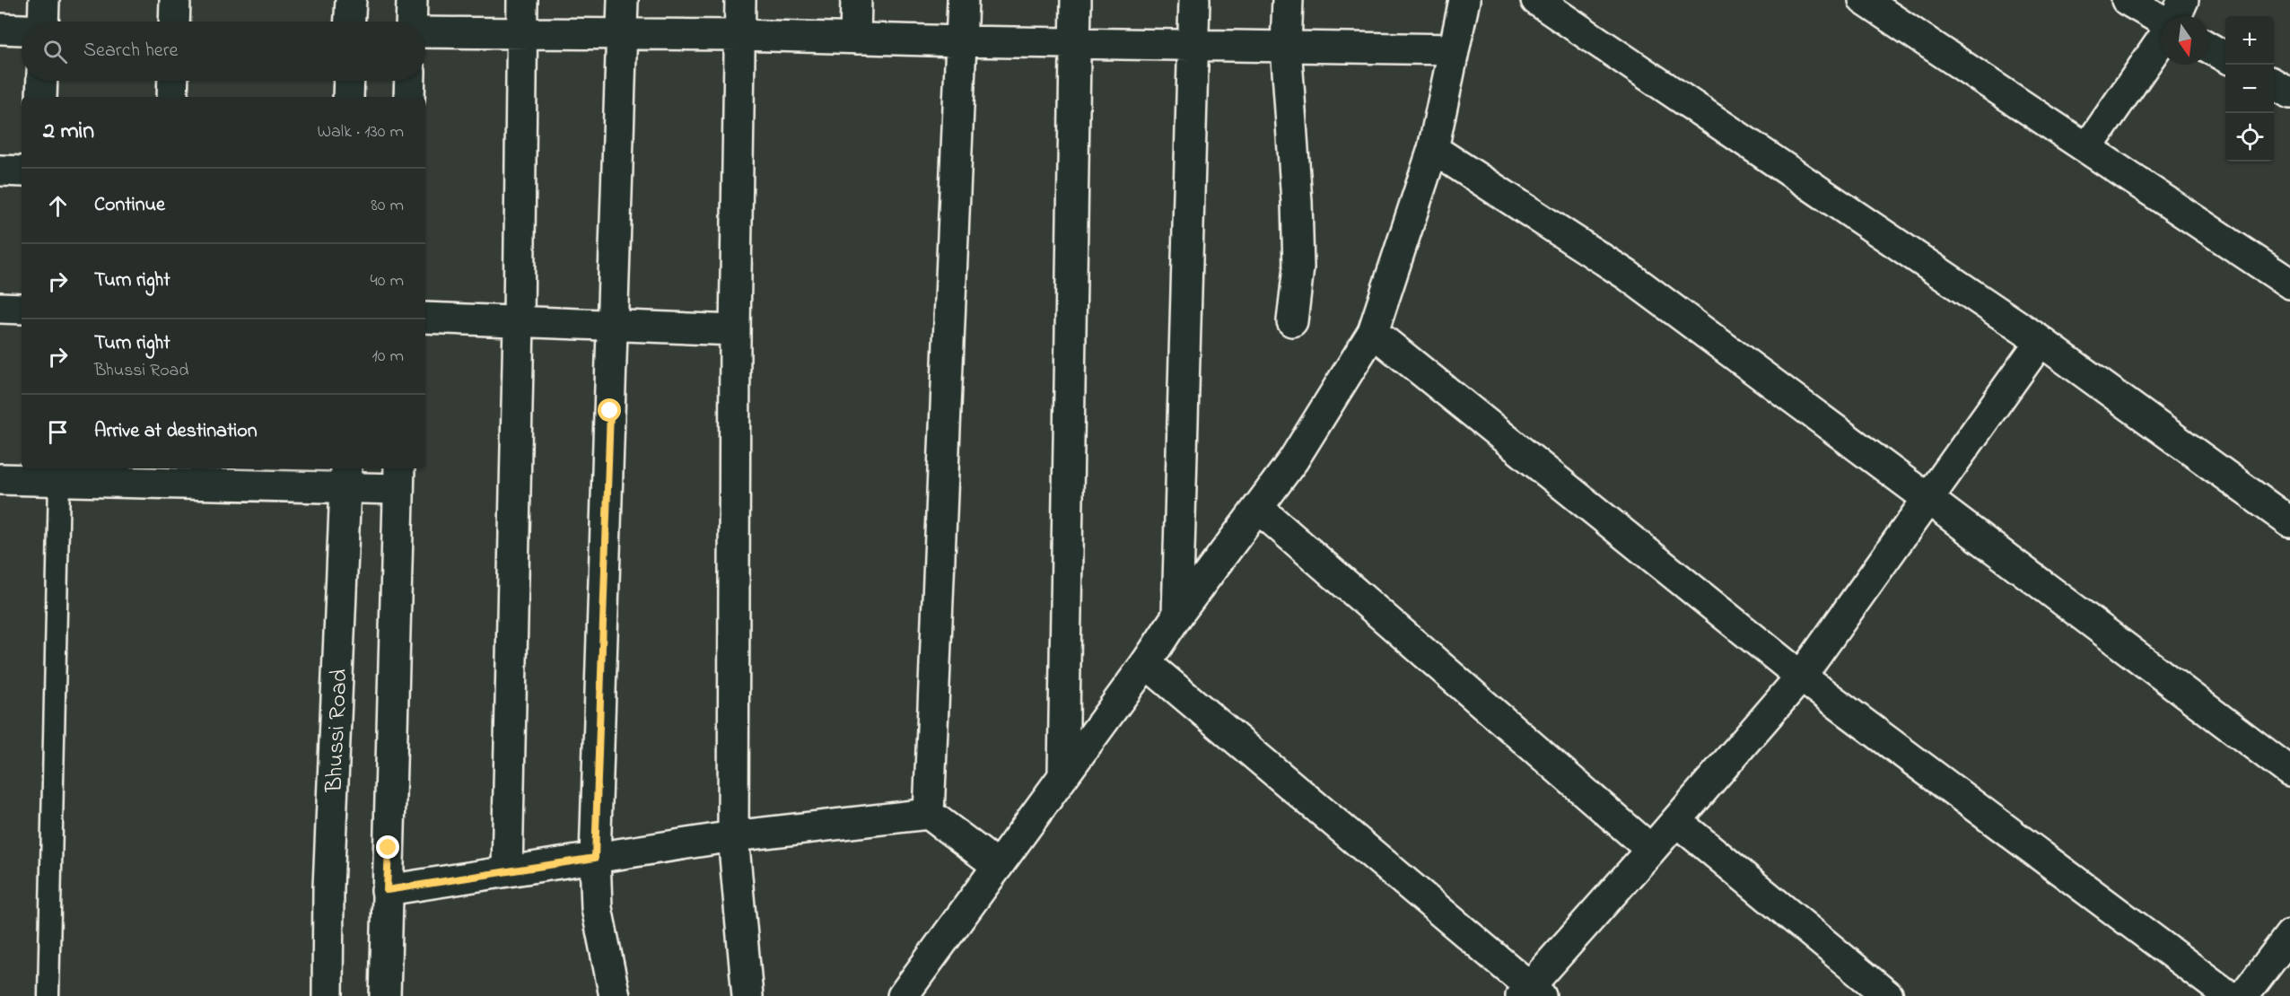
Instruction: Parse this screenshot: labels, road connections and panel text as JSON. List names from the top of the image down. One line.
{"streets":{"street":["Bhussi Road"]},"north":"bottom","page":{"map_buttons":["+","−"],"search":"Search here","heading":["2 min","Walk · 130 m"],"list":[["Continue","80 m"],["Turn right","40 m"],["Turn right","Bhussi Road","10 m"],"Arrive at destination"]}}
